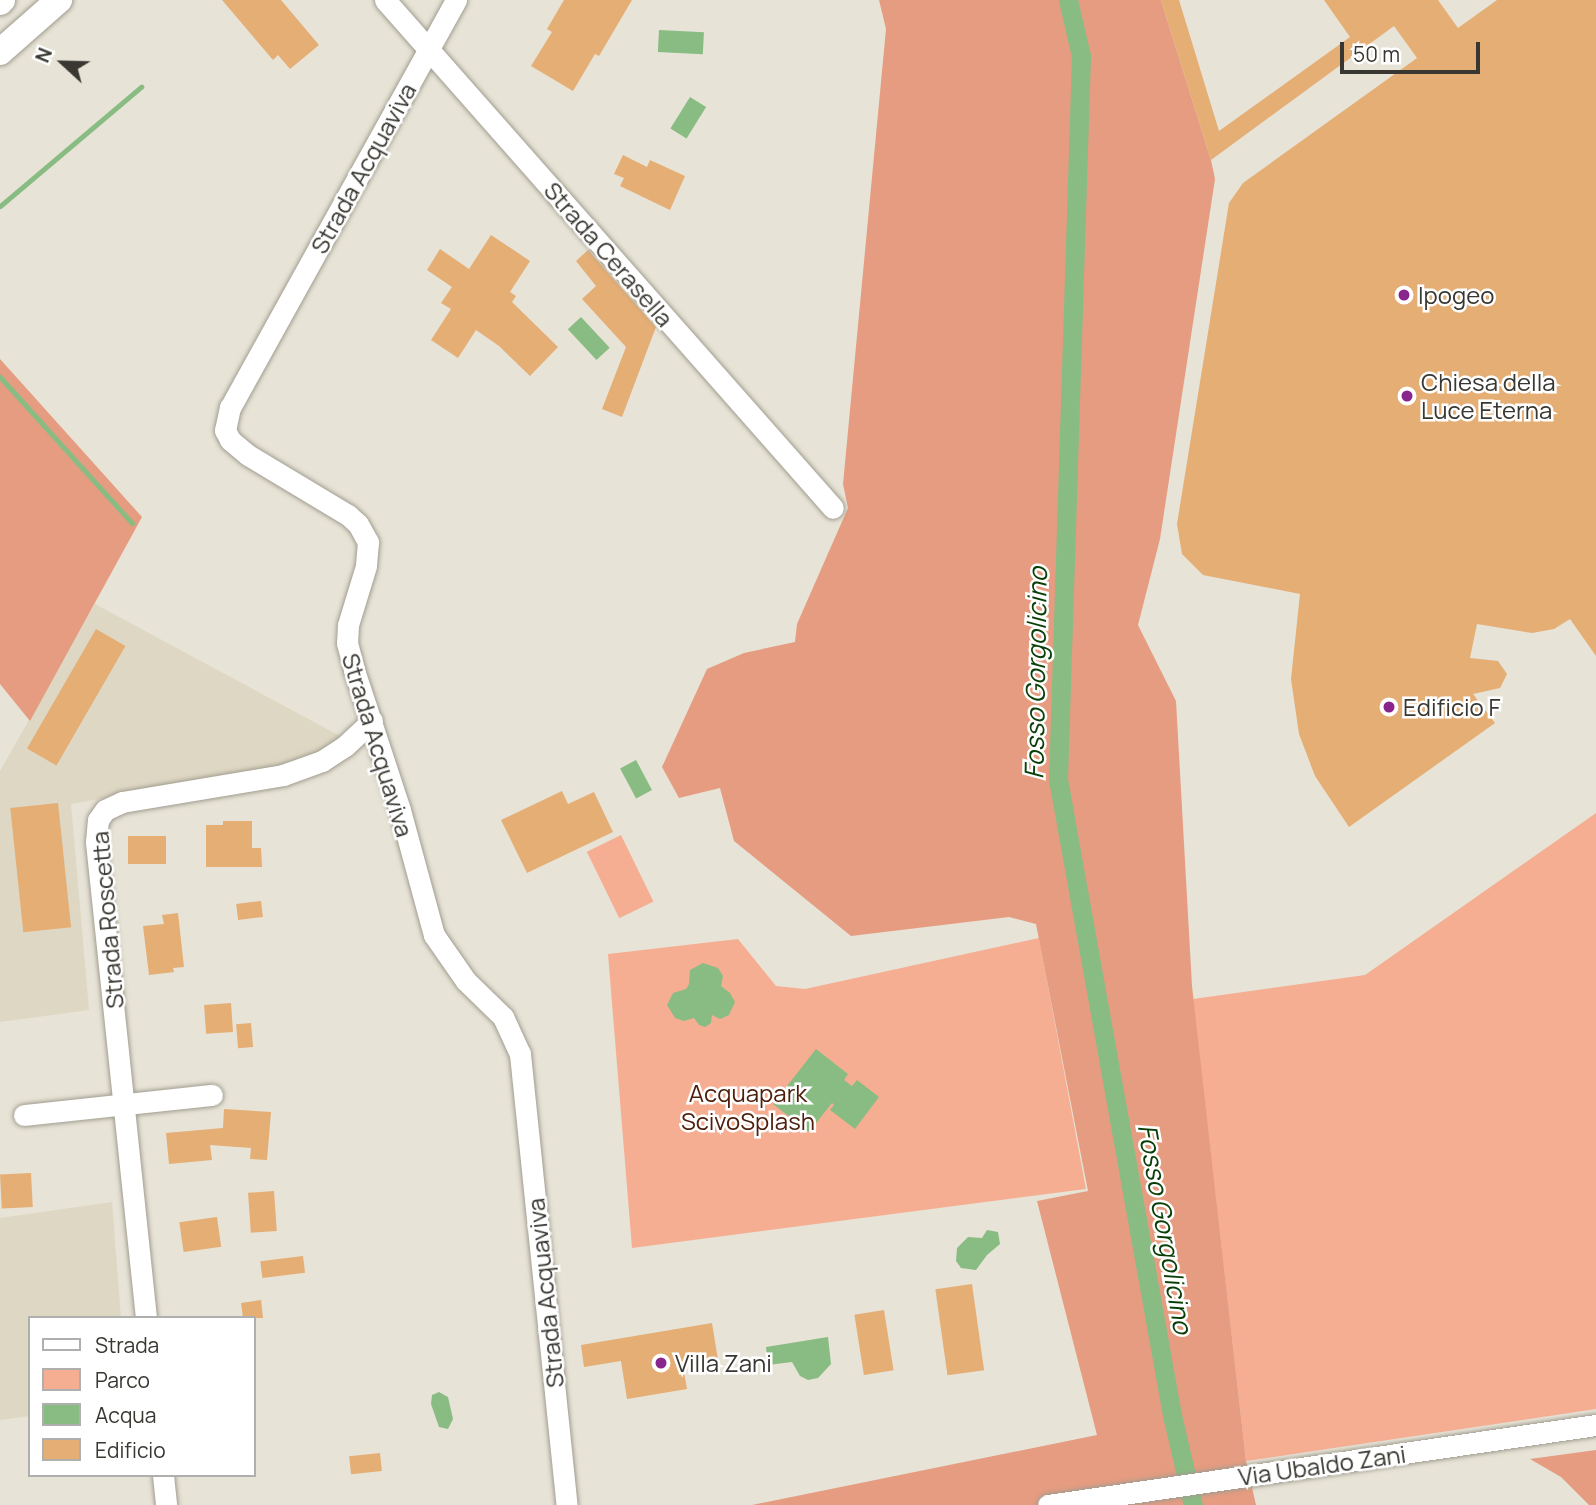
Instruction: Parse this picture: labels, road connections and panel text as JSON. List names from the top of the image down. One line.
{"streets":{"street":["Strada Acquaviva","Strada Cerasella","Strada Roscetta","Via Ubaldo Zani"]},"crossings":[["Strada Acquaviva","Strada Cerasella"],["Strada Acquaviva","Strada Roscetta"]],"water":["Fosso Gorgolicino"],"parks":["Acquapark ScivoSplash"],"places":["Ipogeo","Chiesa della Luce Eterna","Edificio F","Villa Zani"],"legend":["Strada","Parco","Acqua","Edificio"],"scale_bar":"50 m","north":"left"}
